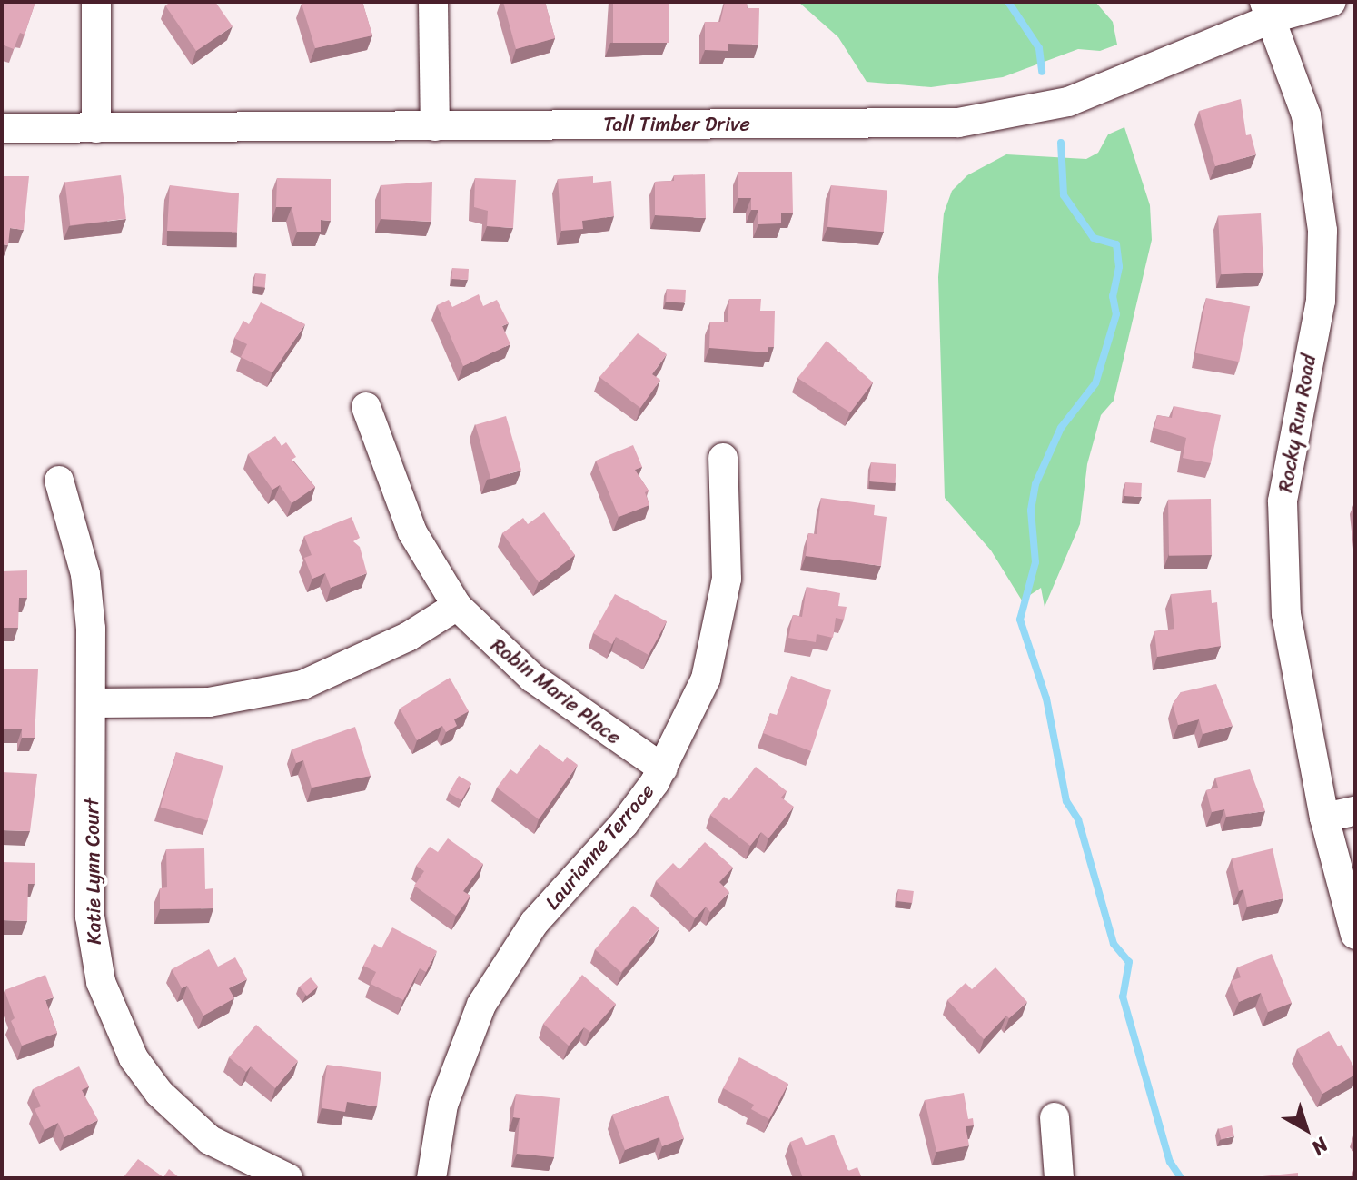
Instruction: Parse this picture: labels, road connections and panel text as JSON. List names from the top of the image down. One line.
{"streets":{"street":["Tall Timber Drive","Rocky Run Road","Robin Marie Place","Laurianne Terrace","Katie Lynn Court"]},"crossings":[["Tall Timber Drive","Rocky Run Road"],["Robin Marie Place","Laurianne Terrace"]],"north":"bottom right"}
